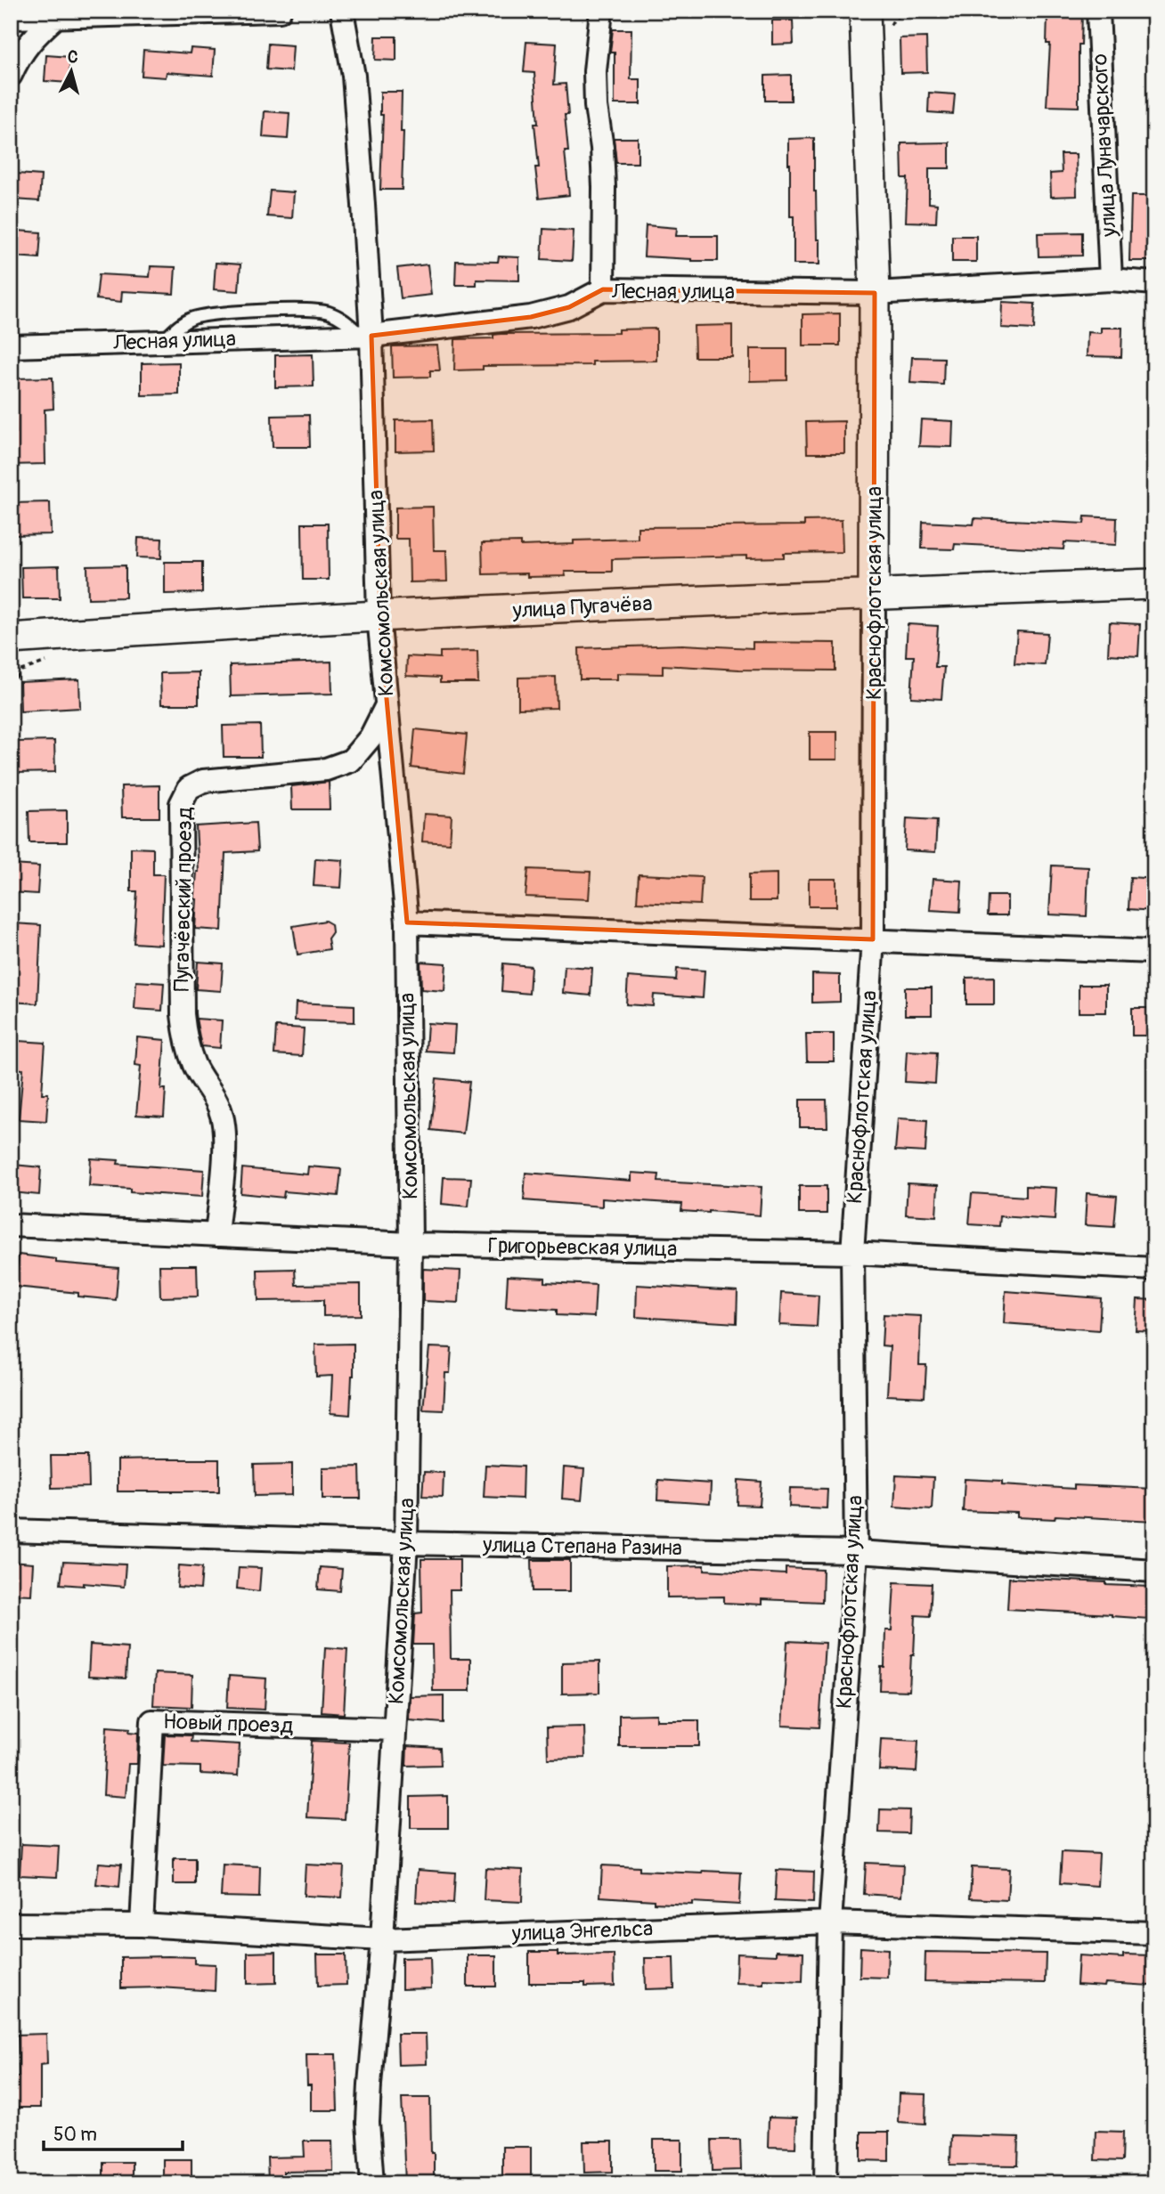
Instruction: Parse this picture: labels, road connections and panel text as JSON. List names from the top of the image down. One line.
{"streets":{"main road":["Краснофлотская улица","улица Пугачёва"],"street":["улица Луначарского","Лесная улица","Комсомольская улица","Пугачёвский проезд","Григорьевская улица","улица Степана Разина","Новый проезд","улица Энгельса"]},"crossings":[["улица Луначарского","Лесная улица"],["Лесная улица","Комсомольская улица"],["Лесная улица","Краснофлотская улица"],["Комсомольская улица","улица Пугачёва"],["Комсомольская улица","Пугачёвский проезд"],["Комсомольская улица","Григорьевская улица"],["Комсомольская улица","улица Степана Разина"],["Комсомольская улица","Новый проезд"],["Комсомольская улица","улица Энгельса"],["Краснофлотская улица","улица Пугачёва"],["Краснофлотская улица","Григорьевская улица"],["Краснофлотская улица","улица Степана Разина"],["Краснофлотская улица","улица Энгельса"],["Пугачёвский проезд","Григорьевская улица"],["Новый проезд","улица Энгельса"]],"scale_bar":"50 m","north":"top"}
